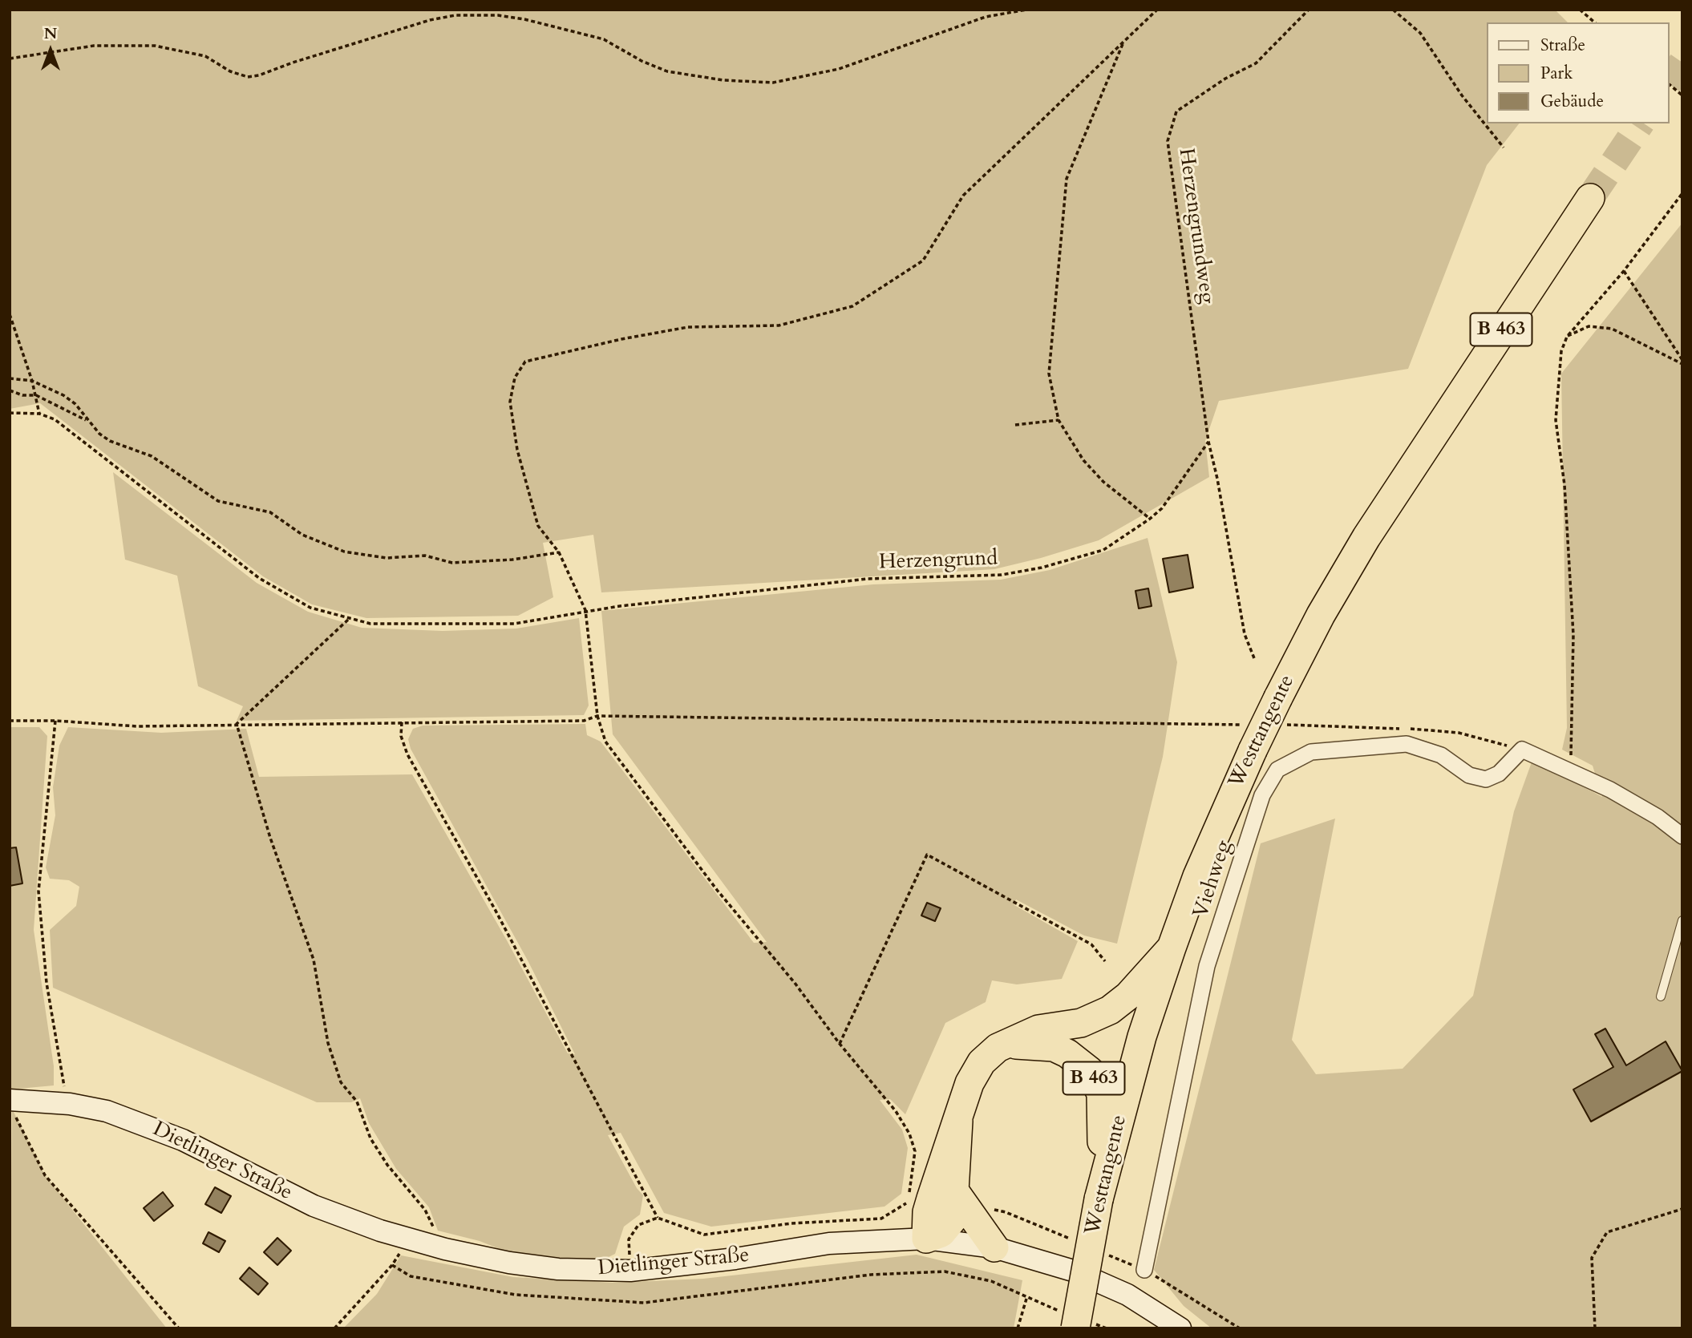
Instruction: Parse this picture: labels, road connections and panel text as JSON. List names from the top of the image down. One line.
{"streets":{"highway":["B 463","Westtangente"],"main road":["Dietlinger Straße"],"street":["Viehweg"],"path":["Herzengrundweg","Herzengrund"]},"crossings":[["Herzengrundweg","Herzengrund"],["B 463","Westtangente"],["B 463","Dietlinger Straße"]],"legend":["Straße","Park","Gebäude"],"north":"top"}
